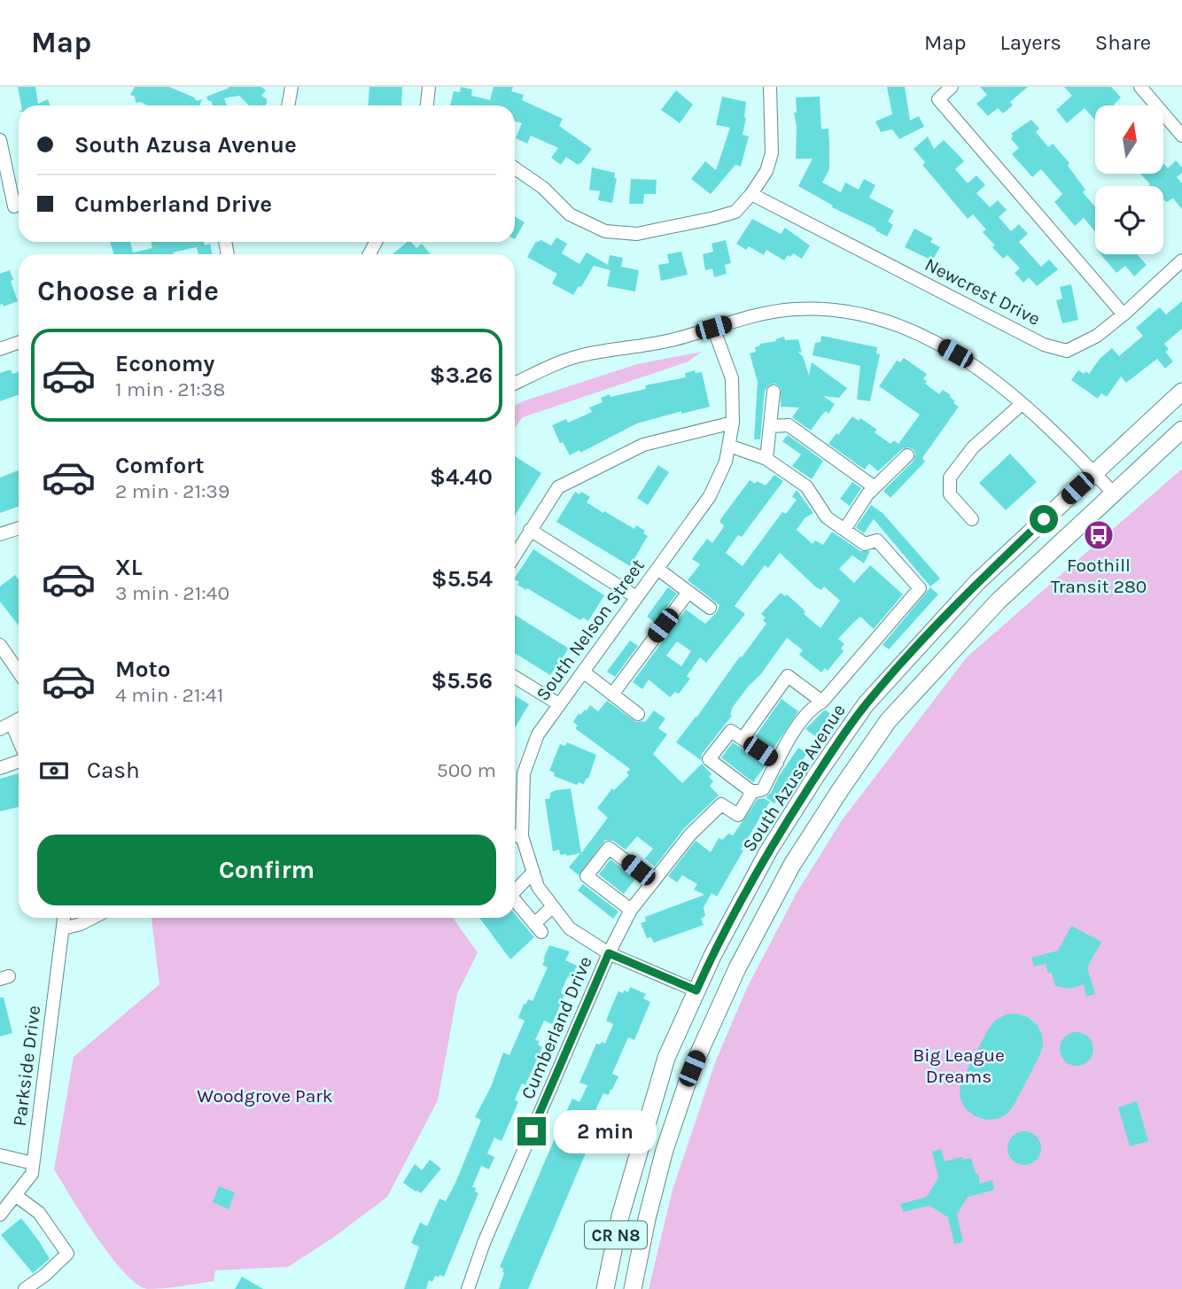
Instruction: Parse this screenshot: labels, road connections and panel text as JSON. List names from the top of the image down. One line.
{"streets":{"main road":["South Azusa Avenue","CR N8"],"street":["Newcrest Drive","South Nelson Street","Cumberland Drive","Parkside Drive"]},"crossings":[["South Nelson Street","South Azusa Avenue"],["South Nelson Street","Cumberland Drive"]],"parks":["Big League Dreams","Woodgrove Park"],"places":{"bus stop":["Foothill Transit 280"]},"north":"top","page":{"header":"Map","nav":["Map","Layers","Share"],"banner":["South Azusa Avenue","Cumberland Drive"],"heading":"Choose a ride","list":[{"name":"Economy","note":"1 min · 21:38","value":"$3.26"},{"name":"Comfort","note":"2 min · 21:39","value":"$4.40"},{"name":"XL","note":"3 min · 21:40","value":"$5.54"},{"name":"Moto","note":"4 min · 21:41","value":"$5.56"}],"pay":["Cash","500 m"],"buttons":"Confirm","bubble":"2 min"}}
